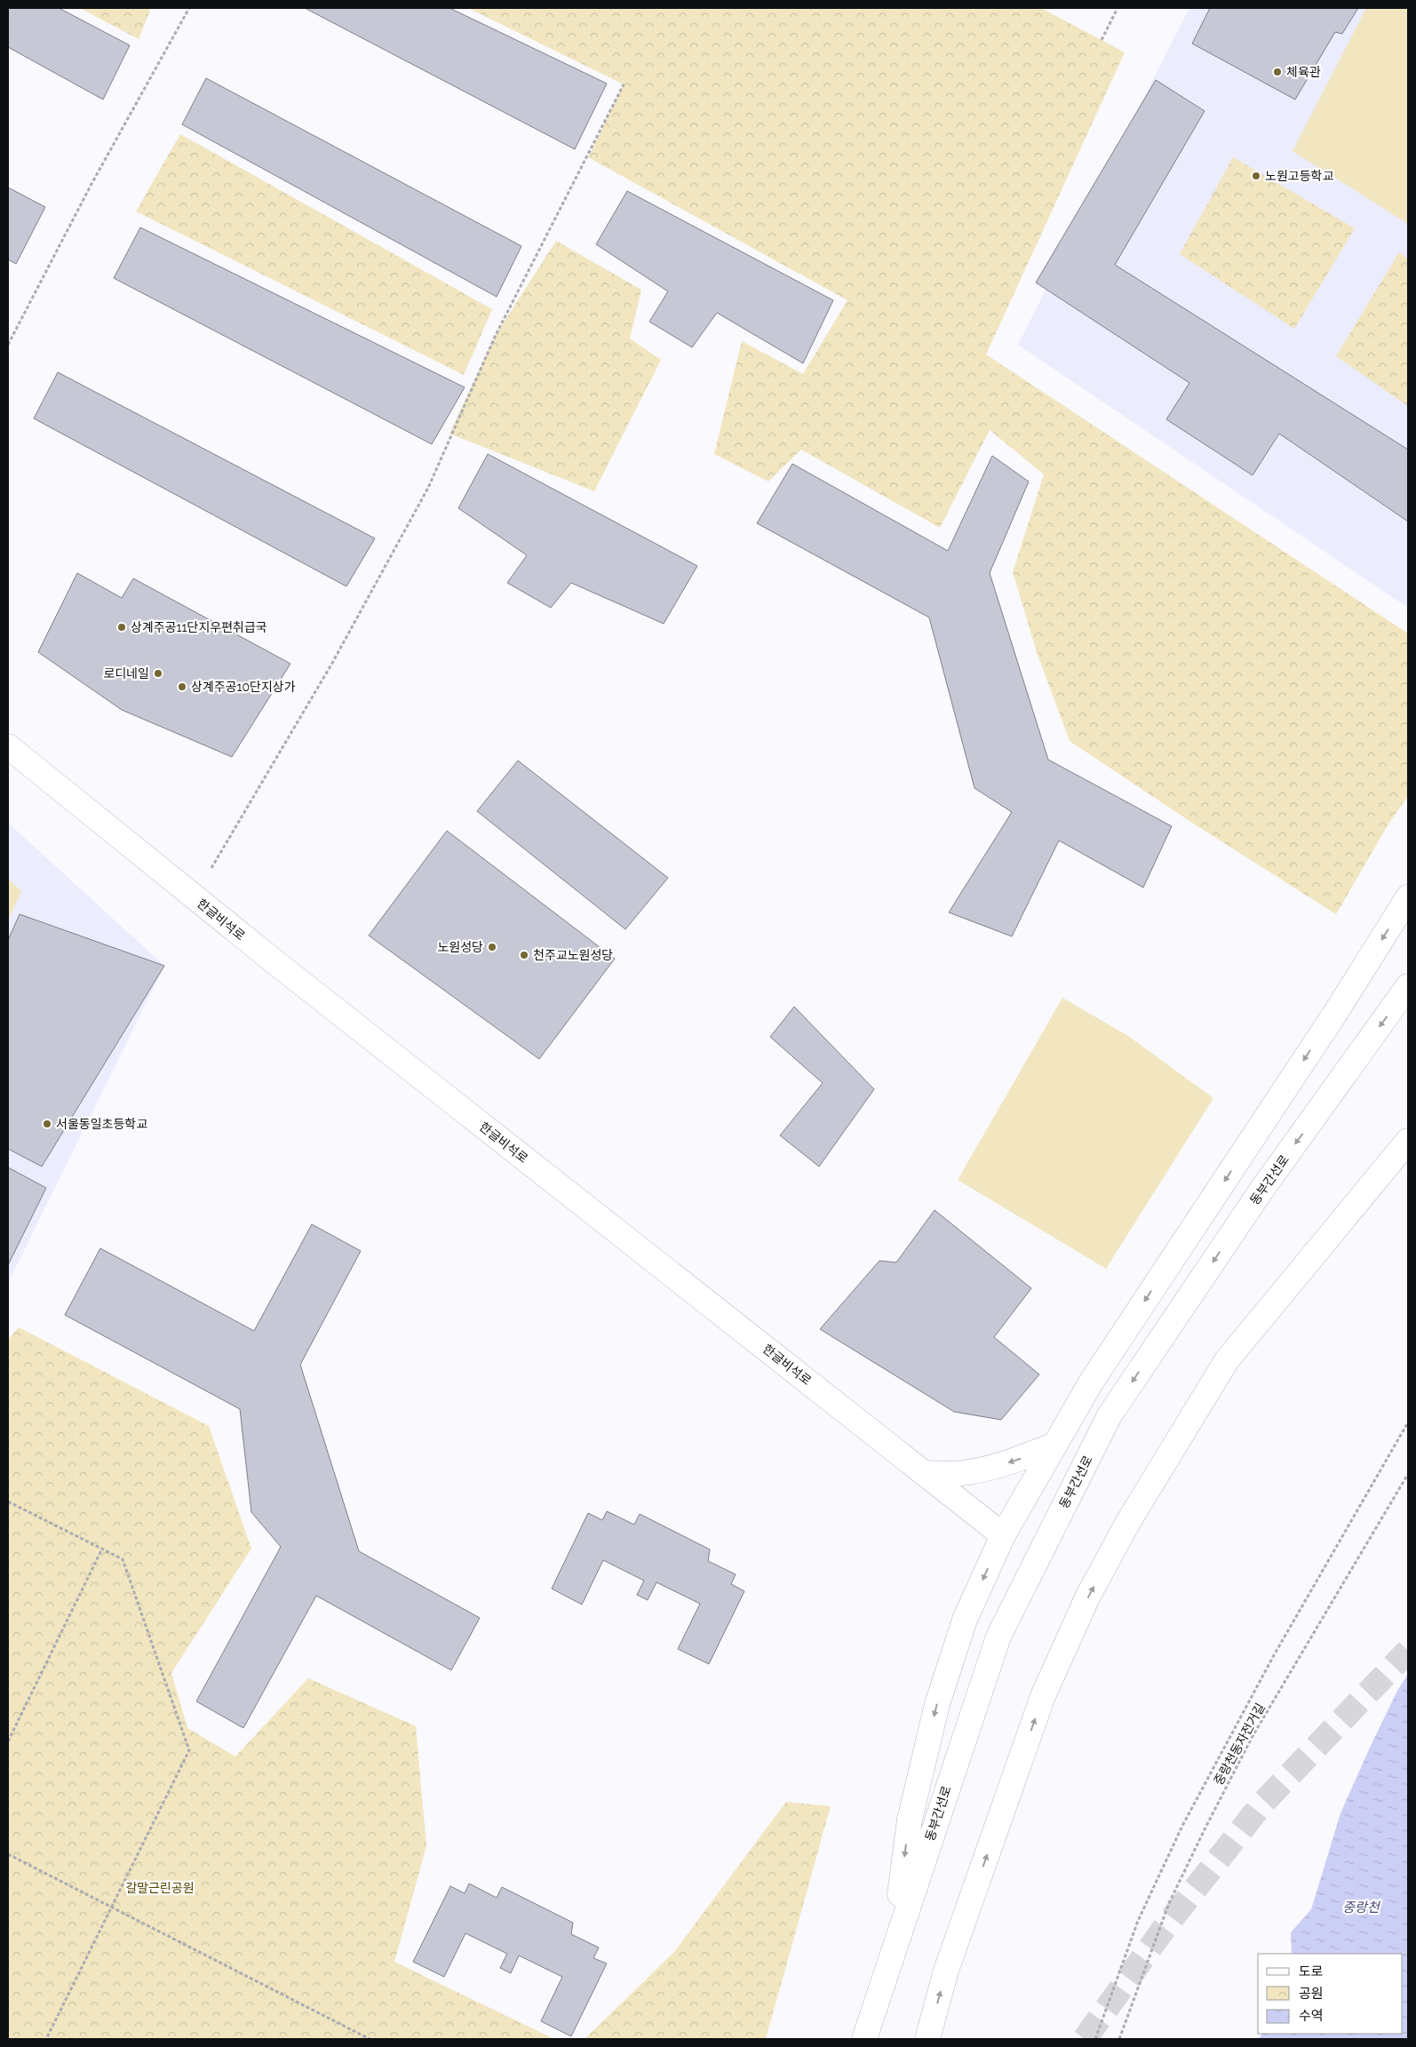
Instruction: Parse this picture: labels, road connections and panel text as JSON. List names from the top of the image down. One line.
{"streets":{"main road":["한글비석로","동부간선로"],"path":["중랑천동자전거길"]},"water":["중랑천"],"parks":["갈말근린공원"],"places":["체육관","노원고등학교","상계주공11단지우편취급국","로디네일","상계주공10단지상가","노원성당","천주교노원성당","서울동일초등학교"],"legend":["도로","공원","수역"]}
